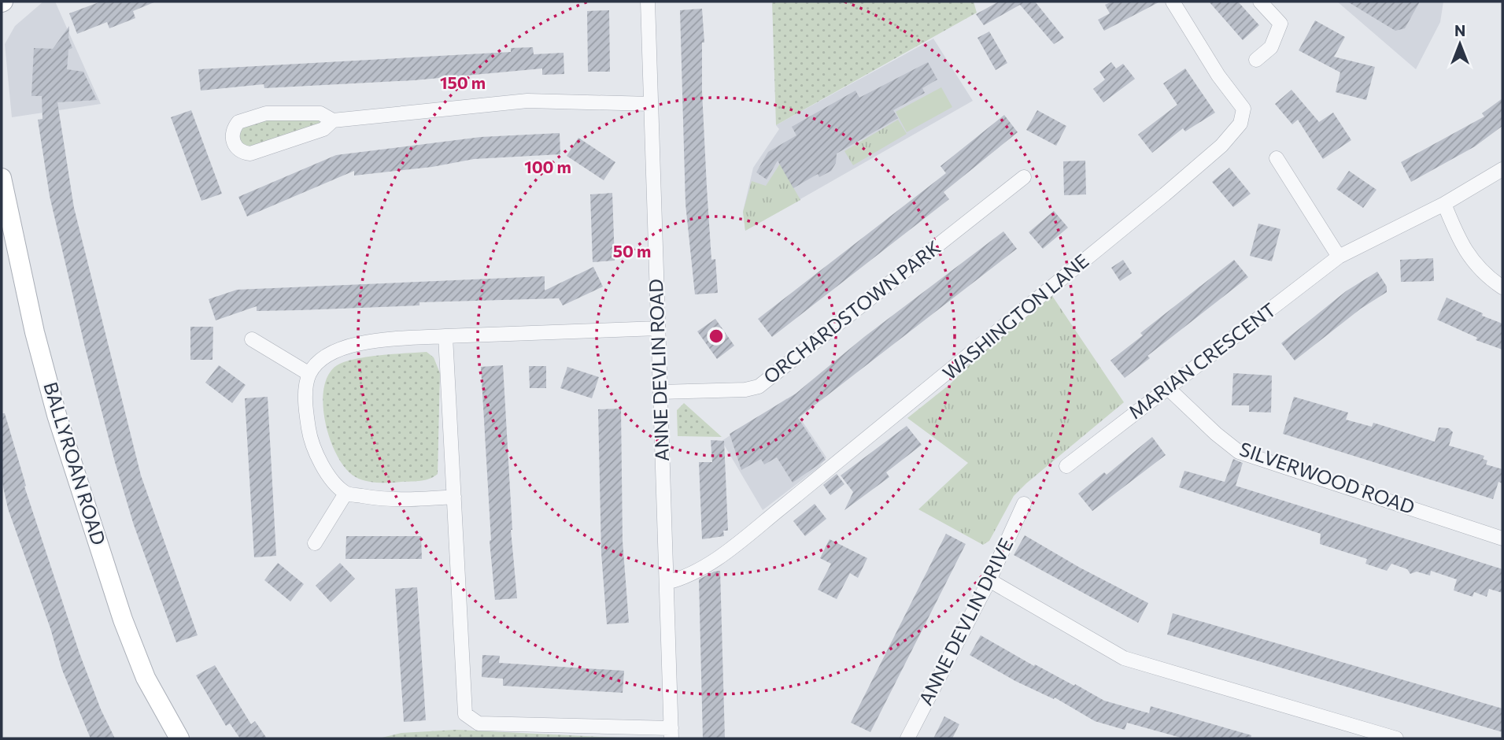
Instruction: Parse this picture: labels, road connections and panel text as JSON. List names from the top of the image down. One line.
{"streets":{"main road":["BALLYROAN ROAD"],"street":["ORCHARDSTOWN PARK","WASHINGTON LANE","MARIAN CRESCENT","ANNE DEVLIN ROAD","SILVERWOOD ROAD","ANNE DEVLIN DRIVE"]},"crossings":[["ORCHARDSTOWN PARK","ANNE DEVLIN ROAD"],["WASHINGTON LANE","ANNE DEVLIN ROAD"],["MARIAN CRESCENT","SILVERWOOD ROAD"]],"north":"top","rings":["150 m","100 m","50 m"]}
